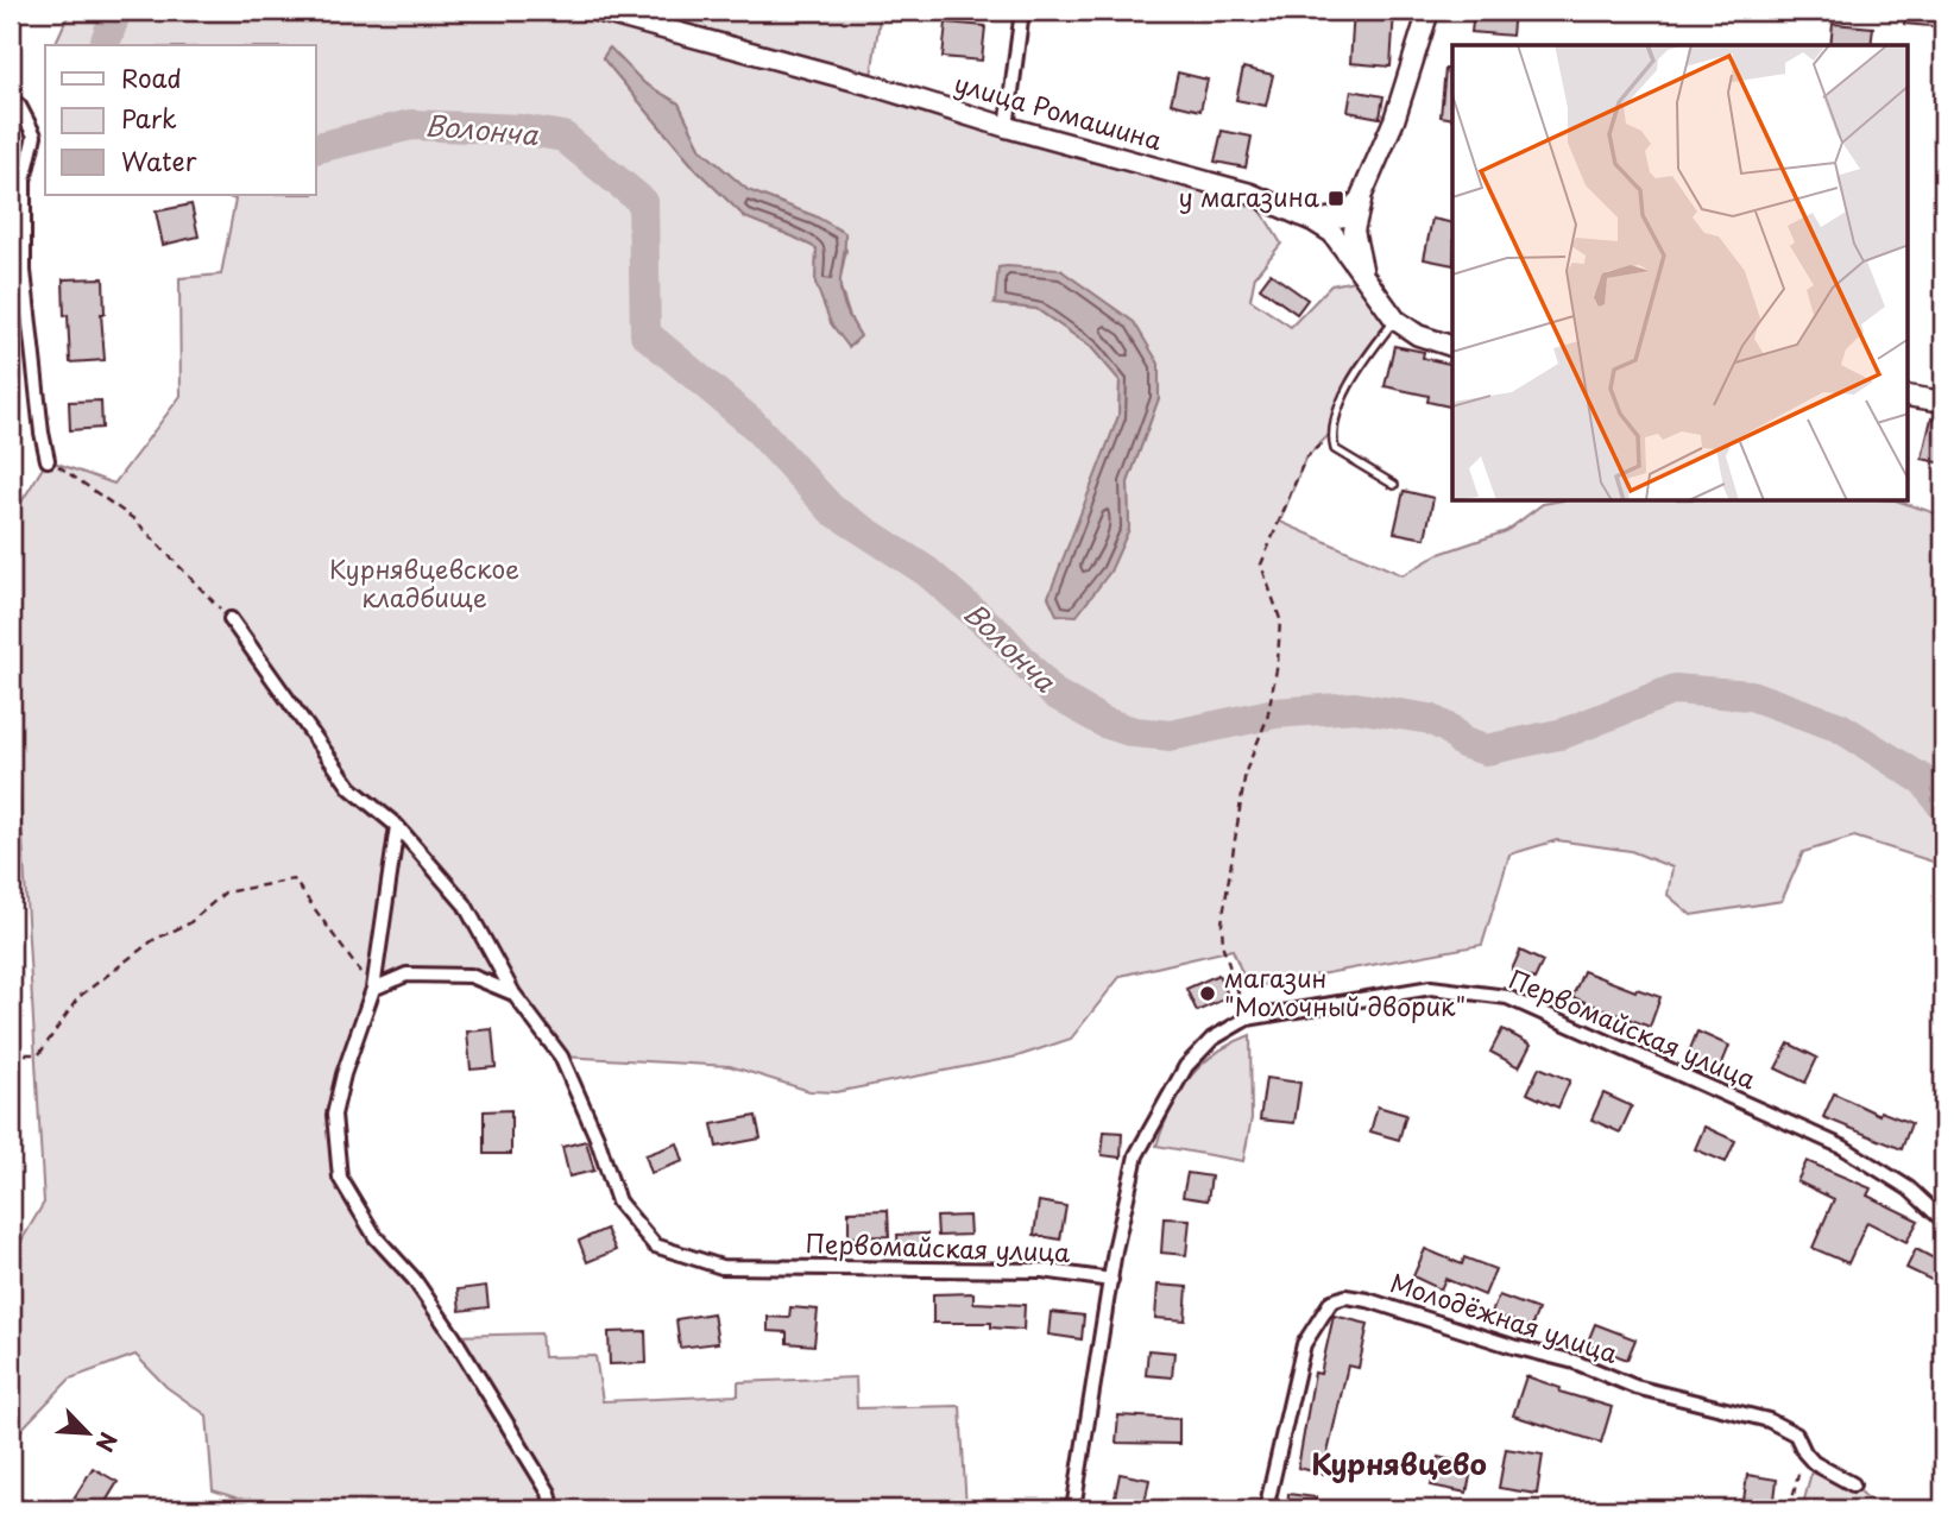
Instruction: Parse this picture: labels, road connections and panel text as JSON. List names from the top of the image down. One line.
{"streets":{"street":["улица Ромашина","Первомайская улица","Молодёжная улица"]},"districts":["Курнявцево"],"water":["Волонча"],"parks":["Курнявцевское кладбище"],"places":{"transit":["у магазина"],"other":["магазин \"Молочный дворик\""]},"legend":["Road","Park","Water"],"north":"bottom right"}
